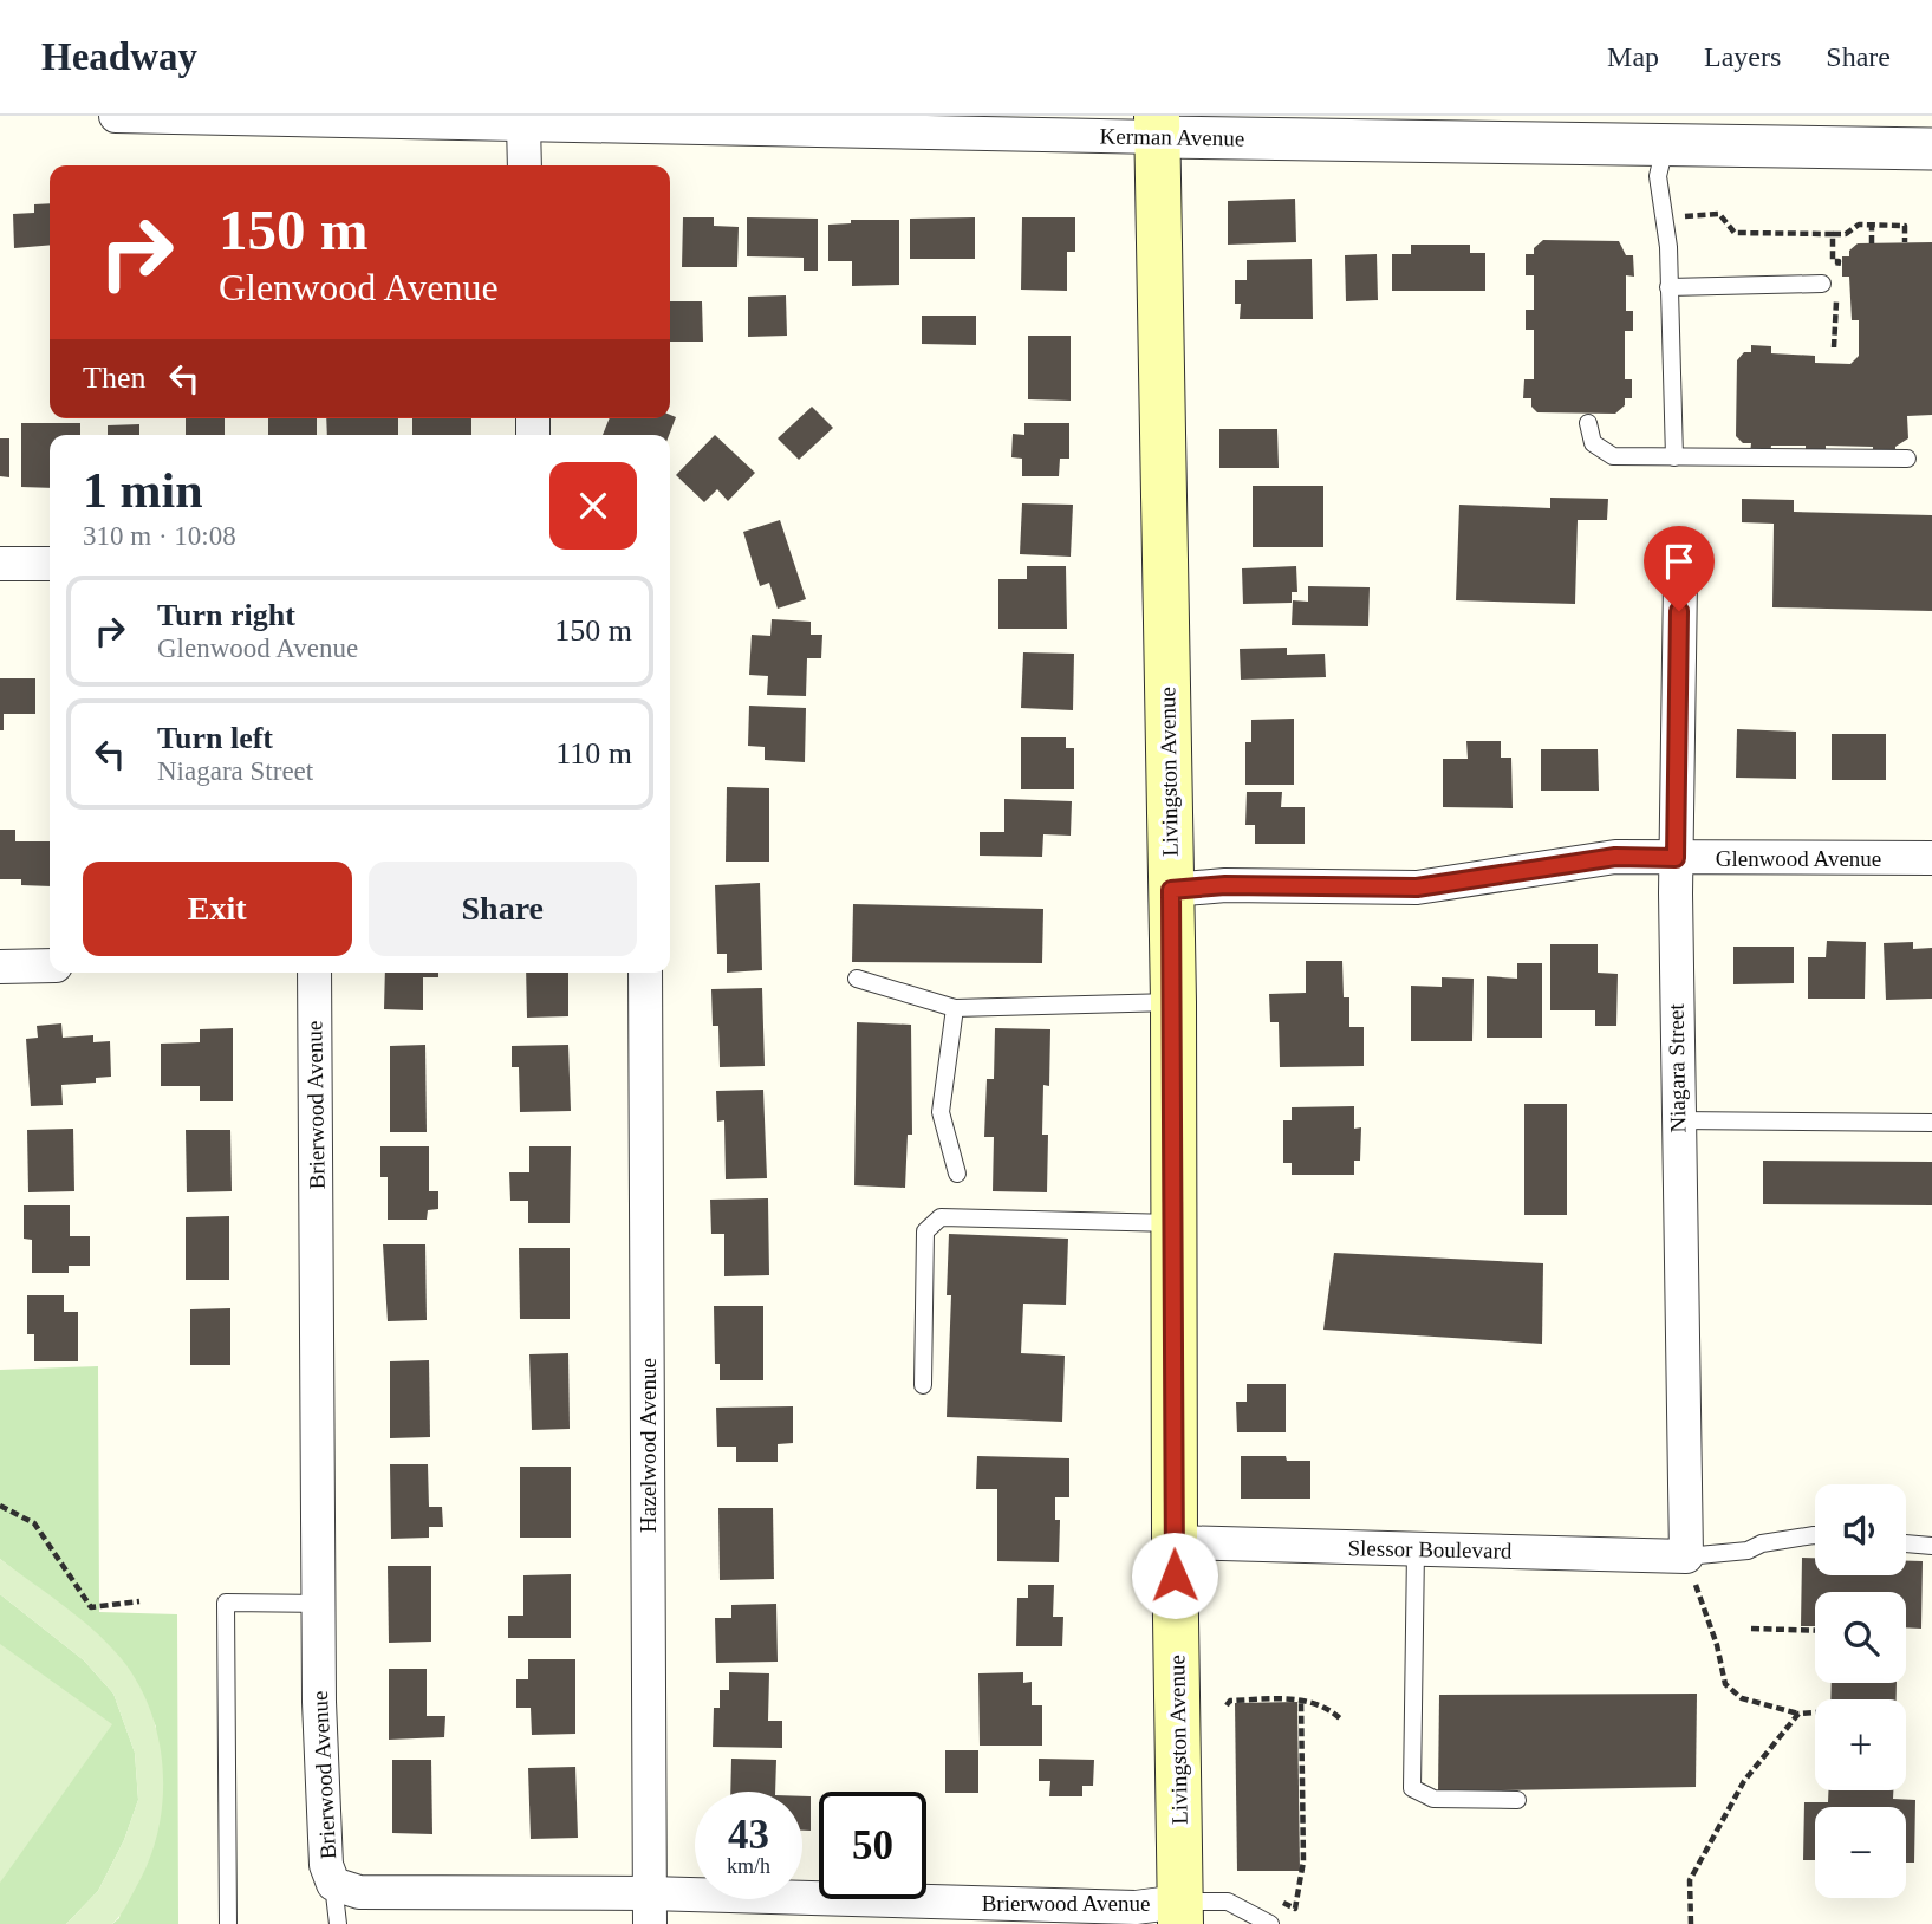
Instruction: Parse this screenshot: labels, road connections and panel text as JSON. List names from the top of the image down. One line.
{"streets":{"main road":["Livingston Avenue"],"street":["Kerman Avenue","Glenwood Avenue","Niagara Street","Brierwood Avenue","Hazelwood Avenue","Slessor Boulevard"]},"crossings":[["Kerman Avenue","Livingston Avenue"],["Livingston Avenue","Glenwood Avenue"],["Livingston Avenue","Brierwood Avenue"],["Livingston Avenue","Slessor Boulevard"],["Glenwood Avenue","Niagara Street"],["Niagara Street","Slessor Boulevard"],["Brierwood Avenue","Hazelwood Avenue"]],"page":{"header":"Headway","nav":["Map","Layers","Share"],"turn":["150 m","Glenwood Avenue"],"then":"Then","heading":["1 min","310 m · 10:08"],"list":[{"name":"Turn right","note":"Glenwood Avenue","value":"150 m"},{"name":"Turn left","note":"Niagara Street","value":"110 m"}],"buttons":["Exit","Share"],"map_buttons":["+","−"],"speed":"43 km/h","limit":"50"}}
